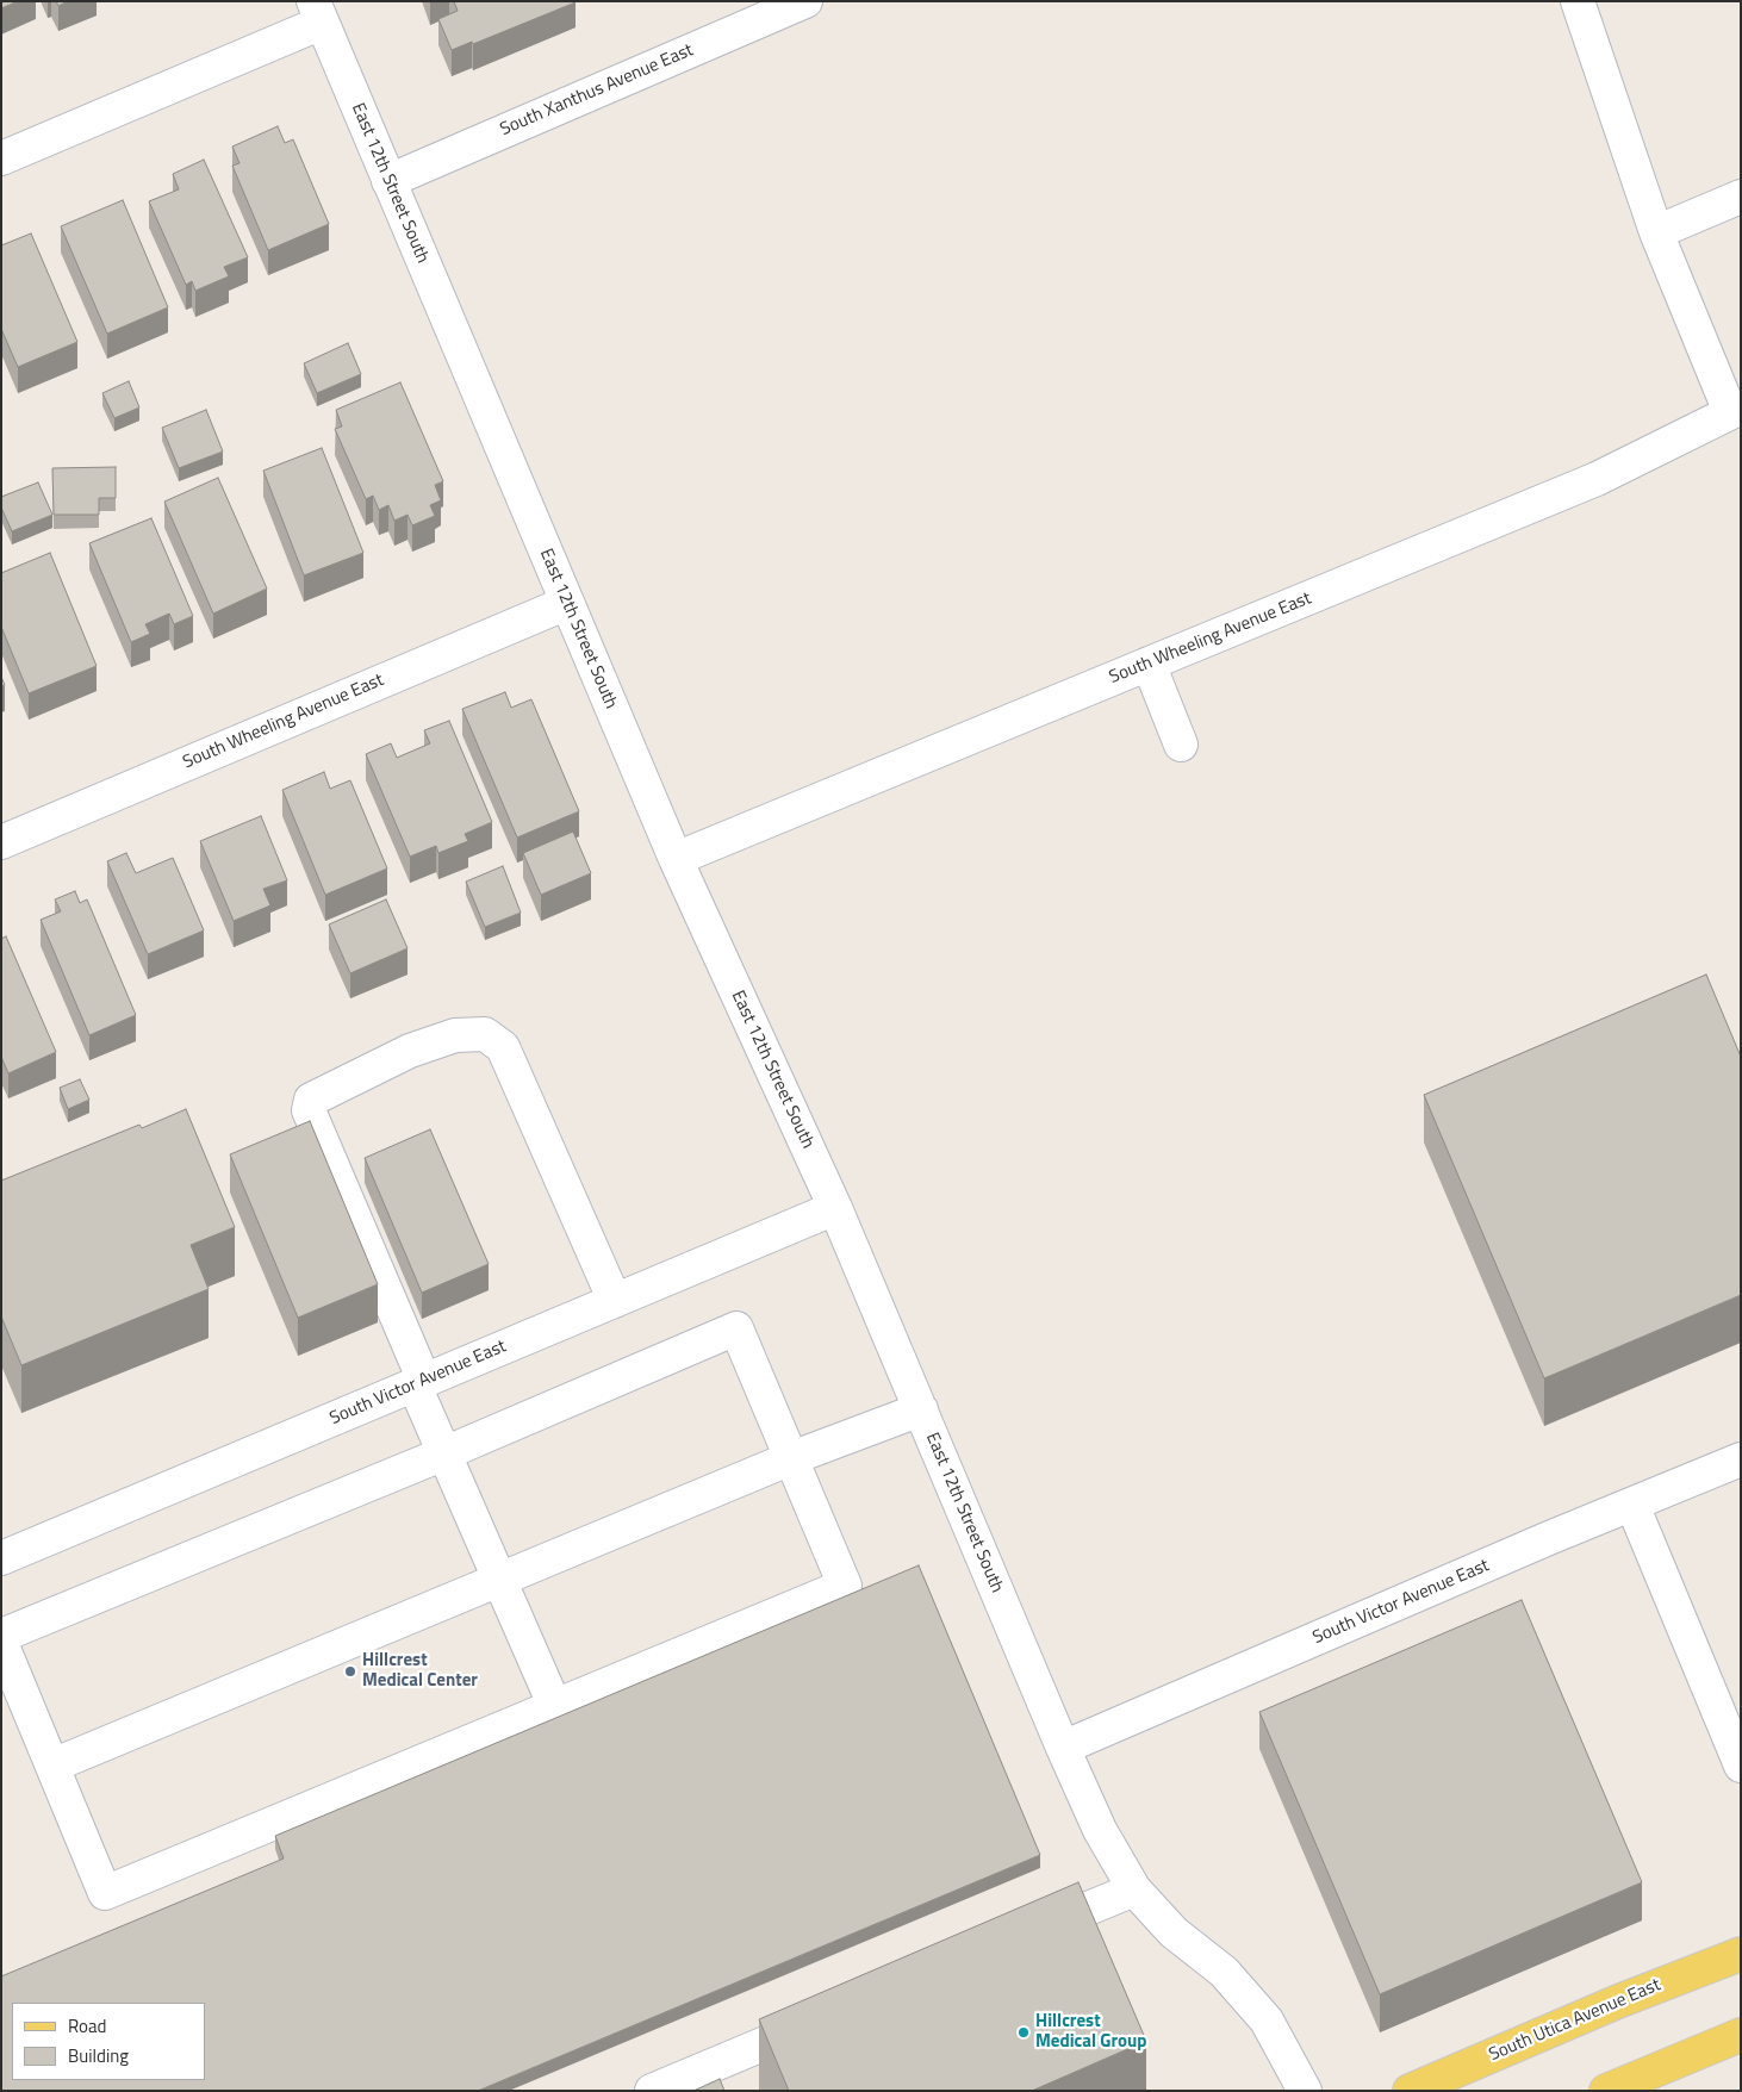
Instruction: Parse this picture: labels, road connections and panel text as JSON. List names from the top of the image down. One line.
{"streets":{"main road":["South Utica Avenue East"],"street":["South Xanthus Avenue East","East 12th Street South","South Wheeling Avenue East","South Victor Avenue East"]},"crossings":[["South Xanthus Avenue East","East 12th Street South"],["East 12th Street South","South Wheeling Avenue East"],["East 12th Street South","South Victor Avenue East"]],"places":["Hillcrest Medical Center","Hillcrest Medical Group"],"legend":["Road","Building"]}
